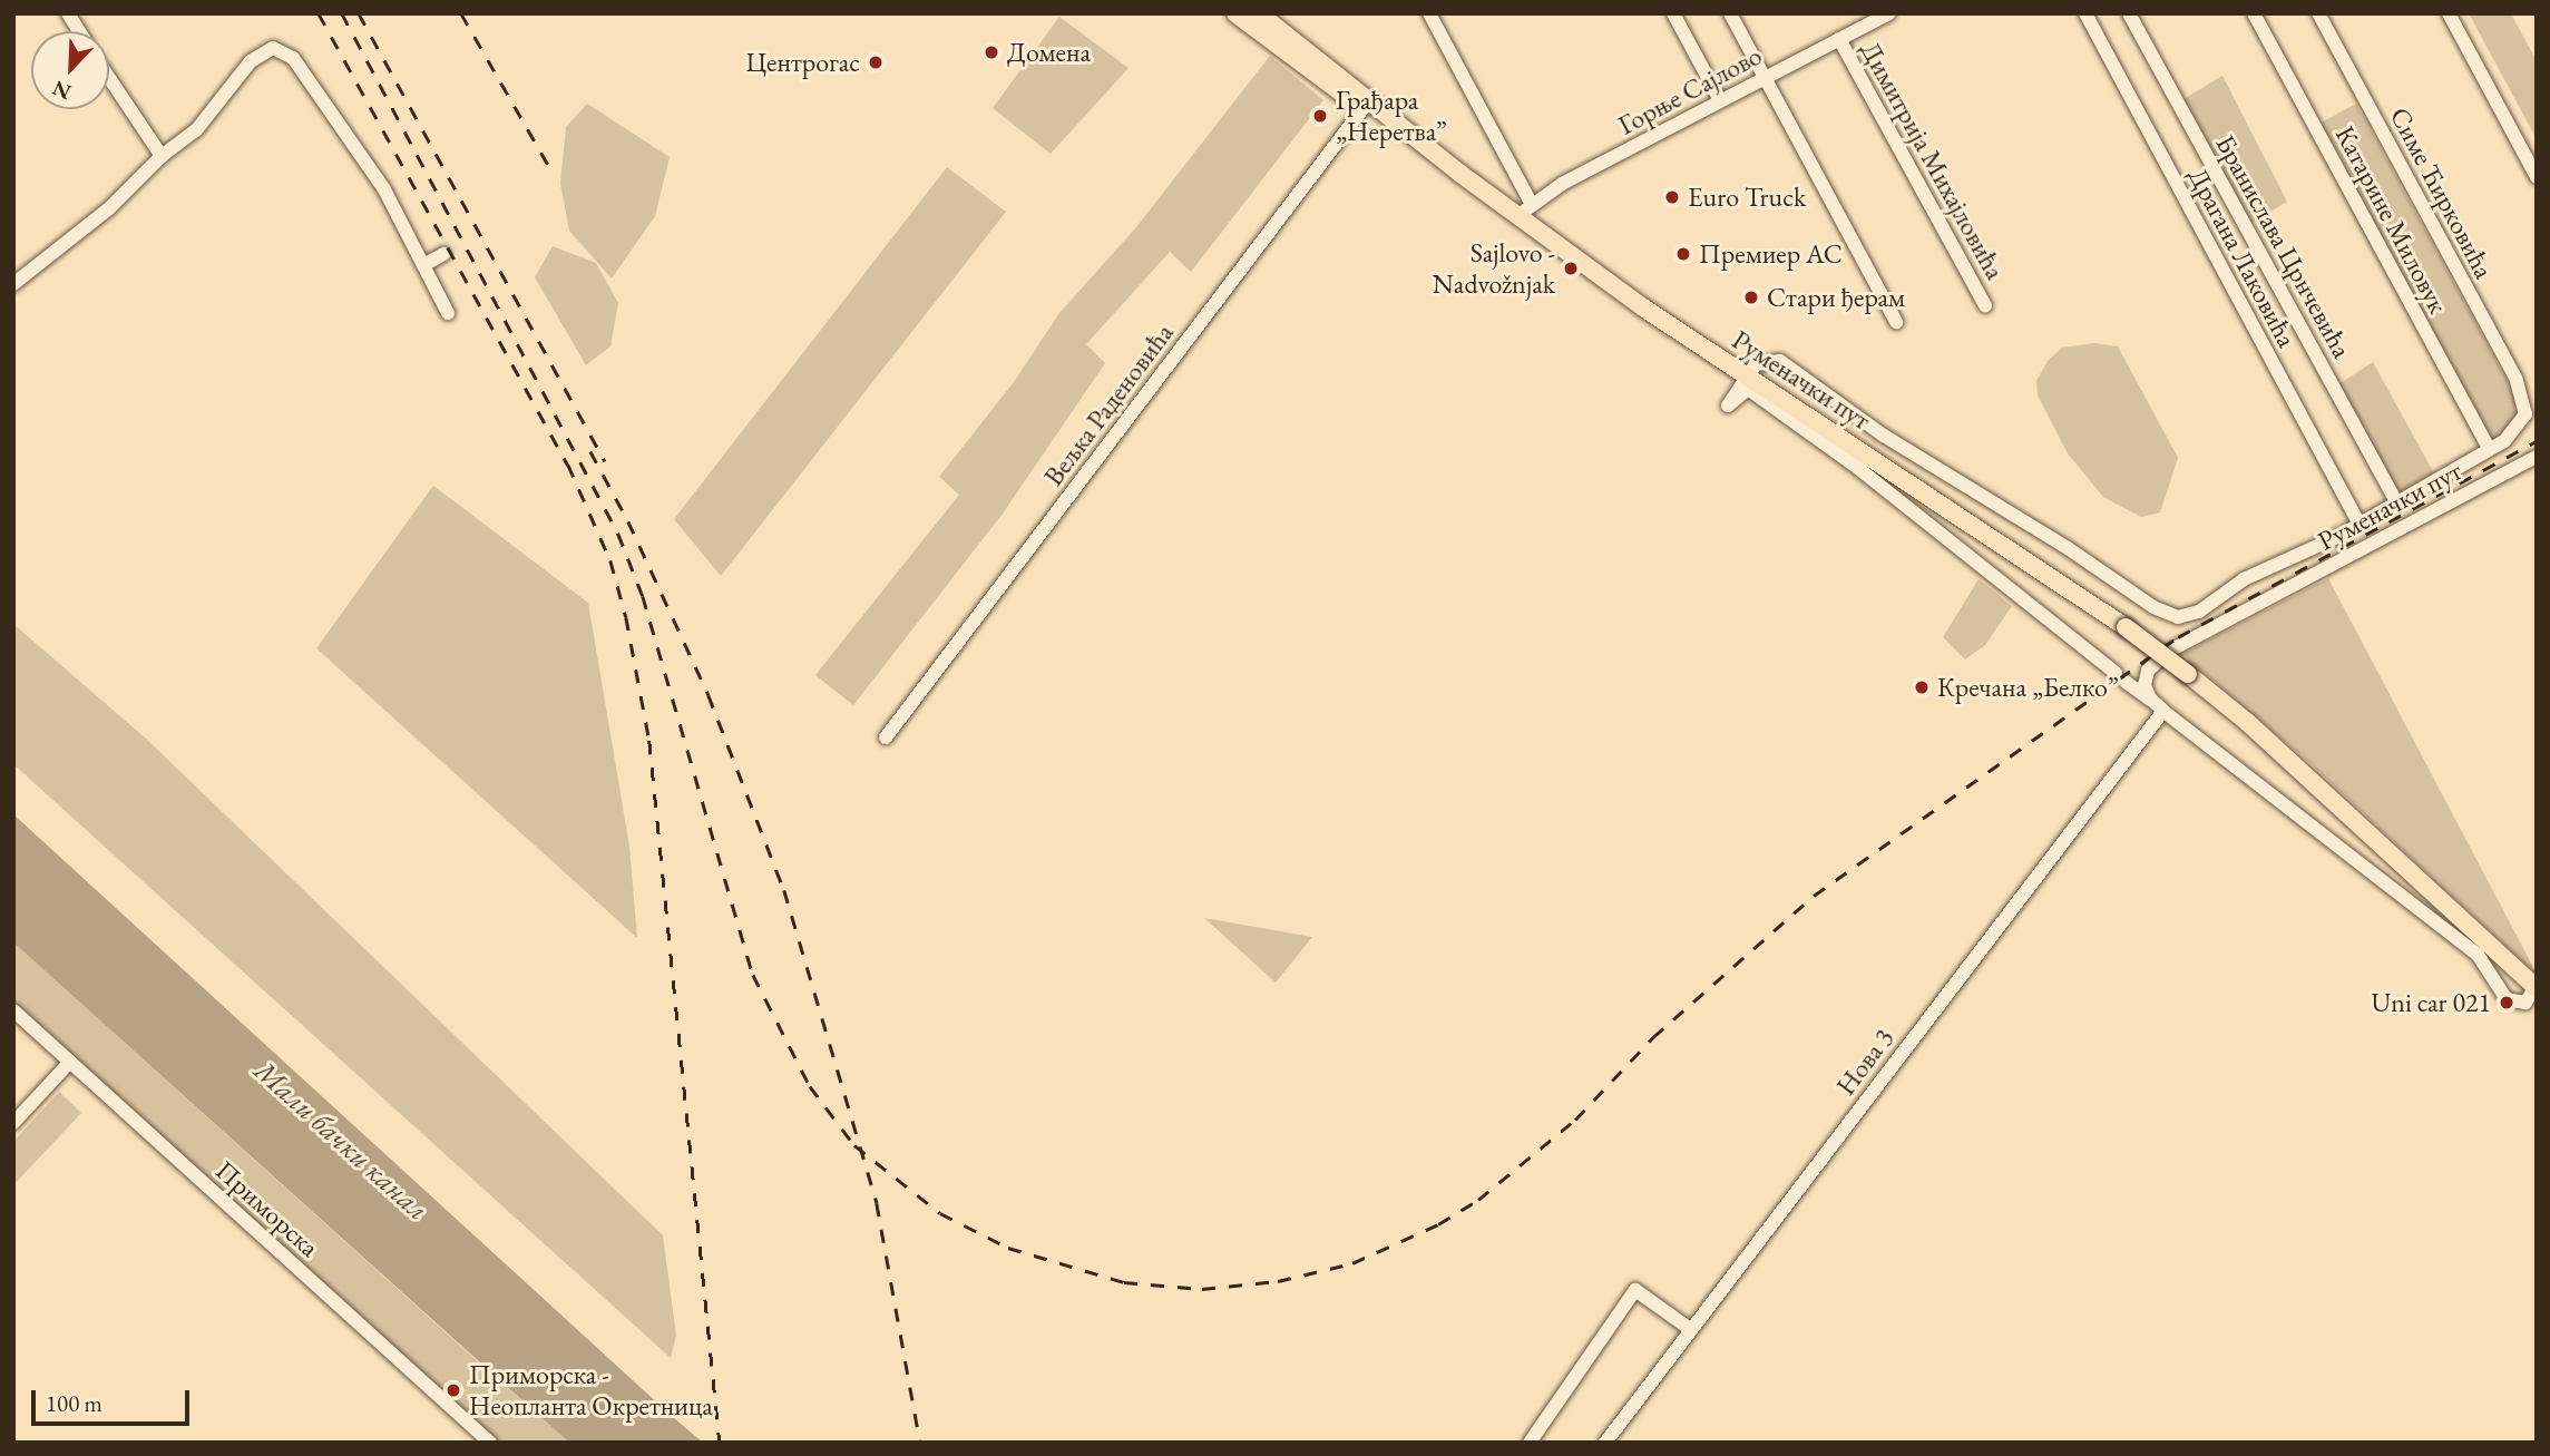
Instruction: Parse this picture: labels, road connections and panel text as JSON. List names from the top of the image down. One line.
{"streets":{"main road":["Руменачки пут"],"street":["Горње Сајлово","Димитрија Михајловића","Симе Ћирковића","Катарине Миловук","Бранислава Црнчевића","Драгана Лаковића","Вељка Раденовића","Нова 3","Приморска"]},"crossings":[["Горње Сајлово","Димитрија Михајловића"],["Горње Сајлово","Руменачки пут"],["Симе Ћирковића","Катарине Миловук"],["Руменачки пут","Вељка Раденовића"],["Руменачки пут","Нова 3"]],"water":["Мали бачки канал"],"places":["Домена","Центрогас","Грађара „Неретва”","Euro Truck","Премиер АС","Sajlovo - Nadvožnjak","Стари ђерам","Кречана „Белко”","Uni car 021","Приморска - Неопланта Окретница"],"scale_bar":"100 m","north":"bottom left"}
